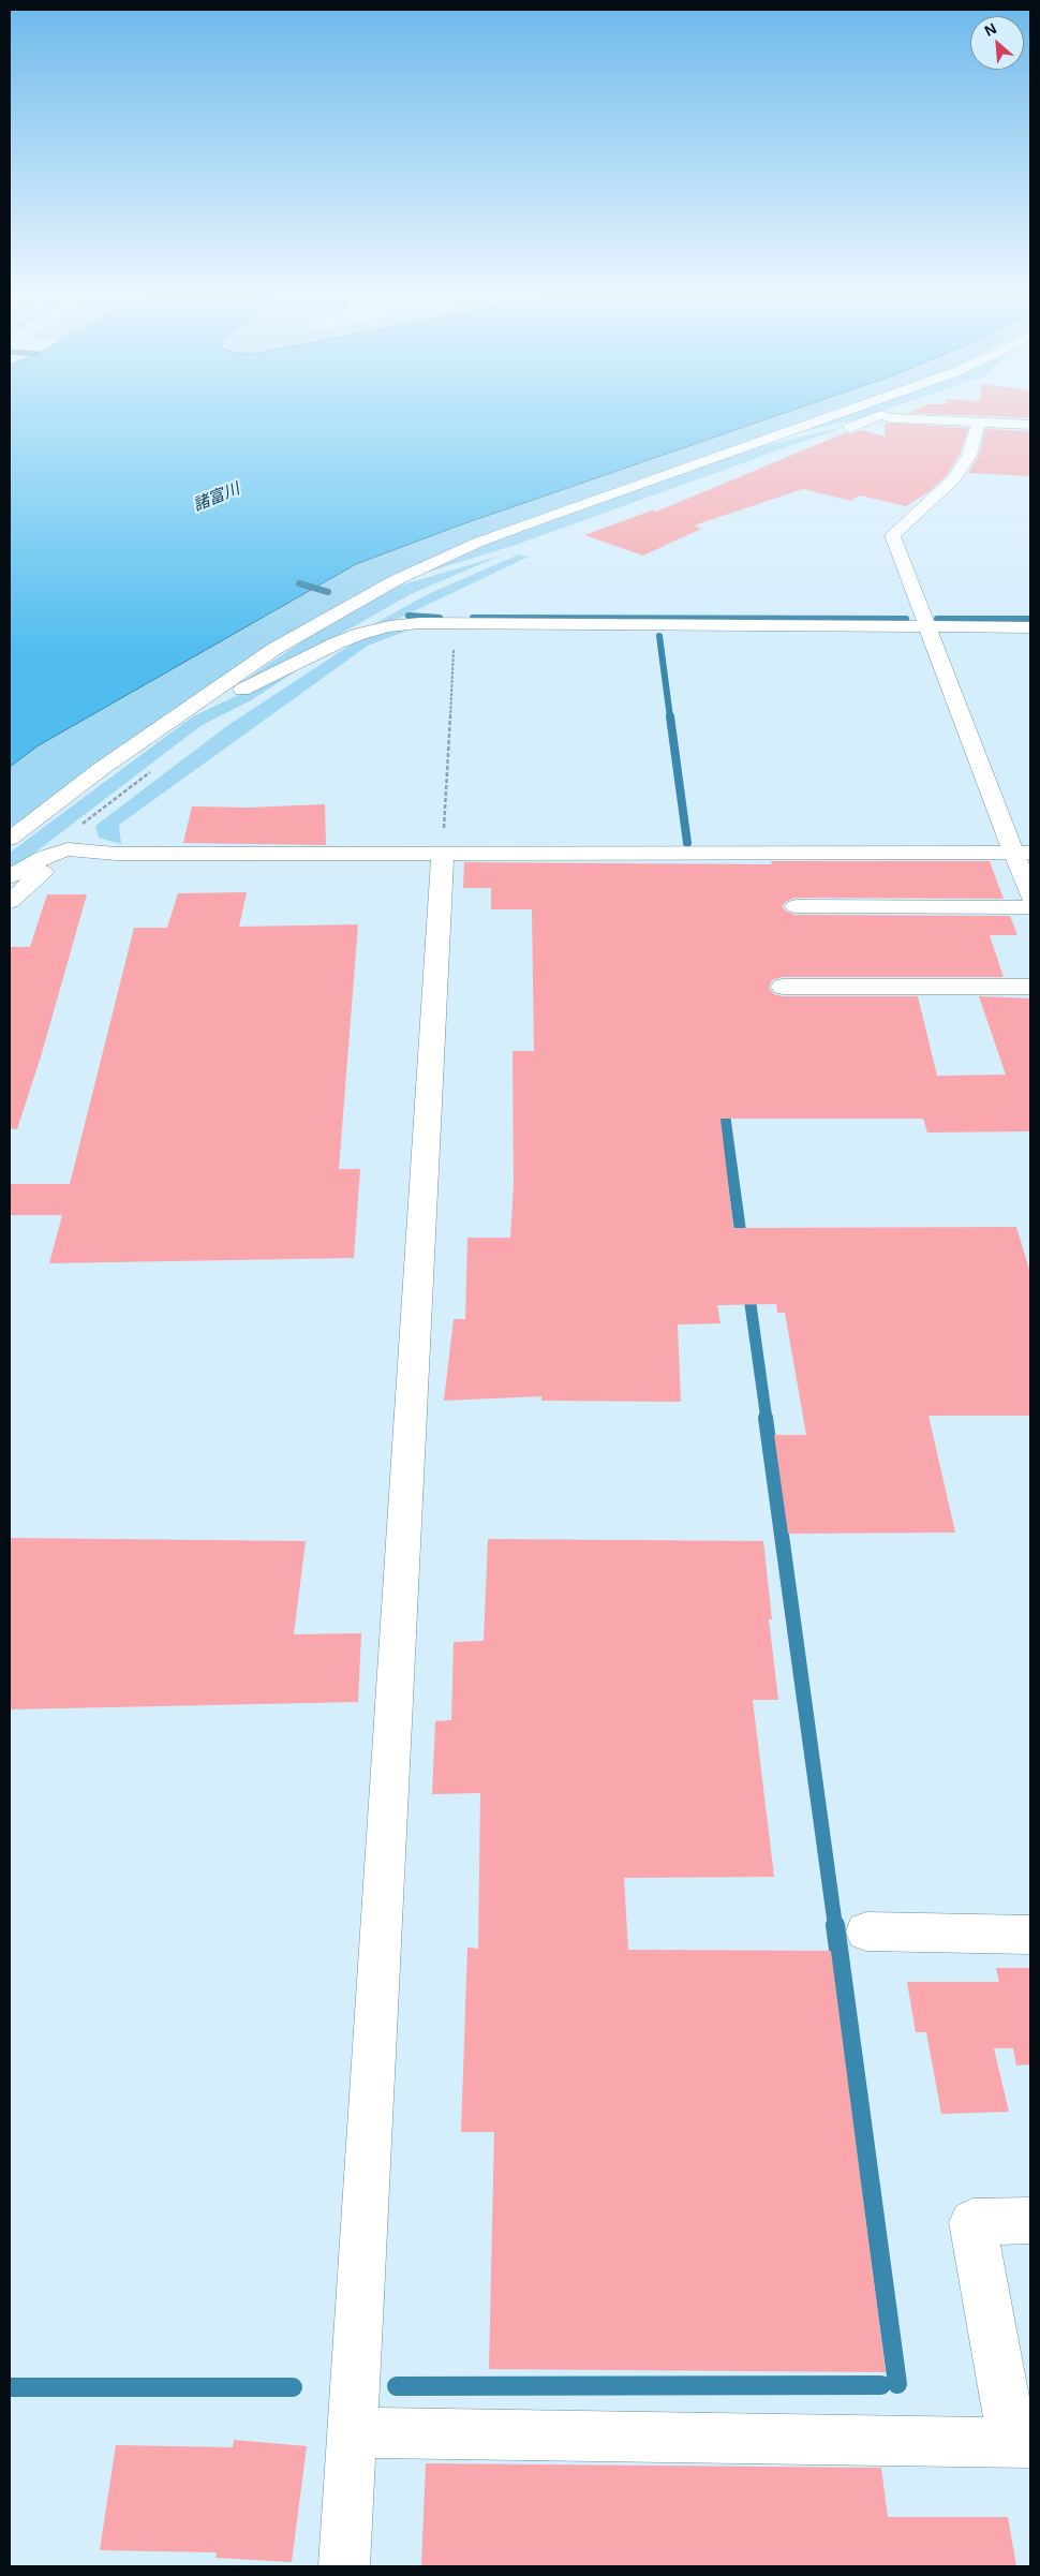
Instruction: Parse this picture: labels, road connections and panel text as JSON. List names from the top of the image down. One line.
{"water":["諸富川"],"north":"top left"}
